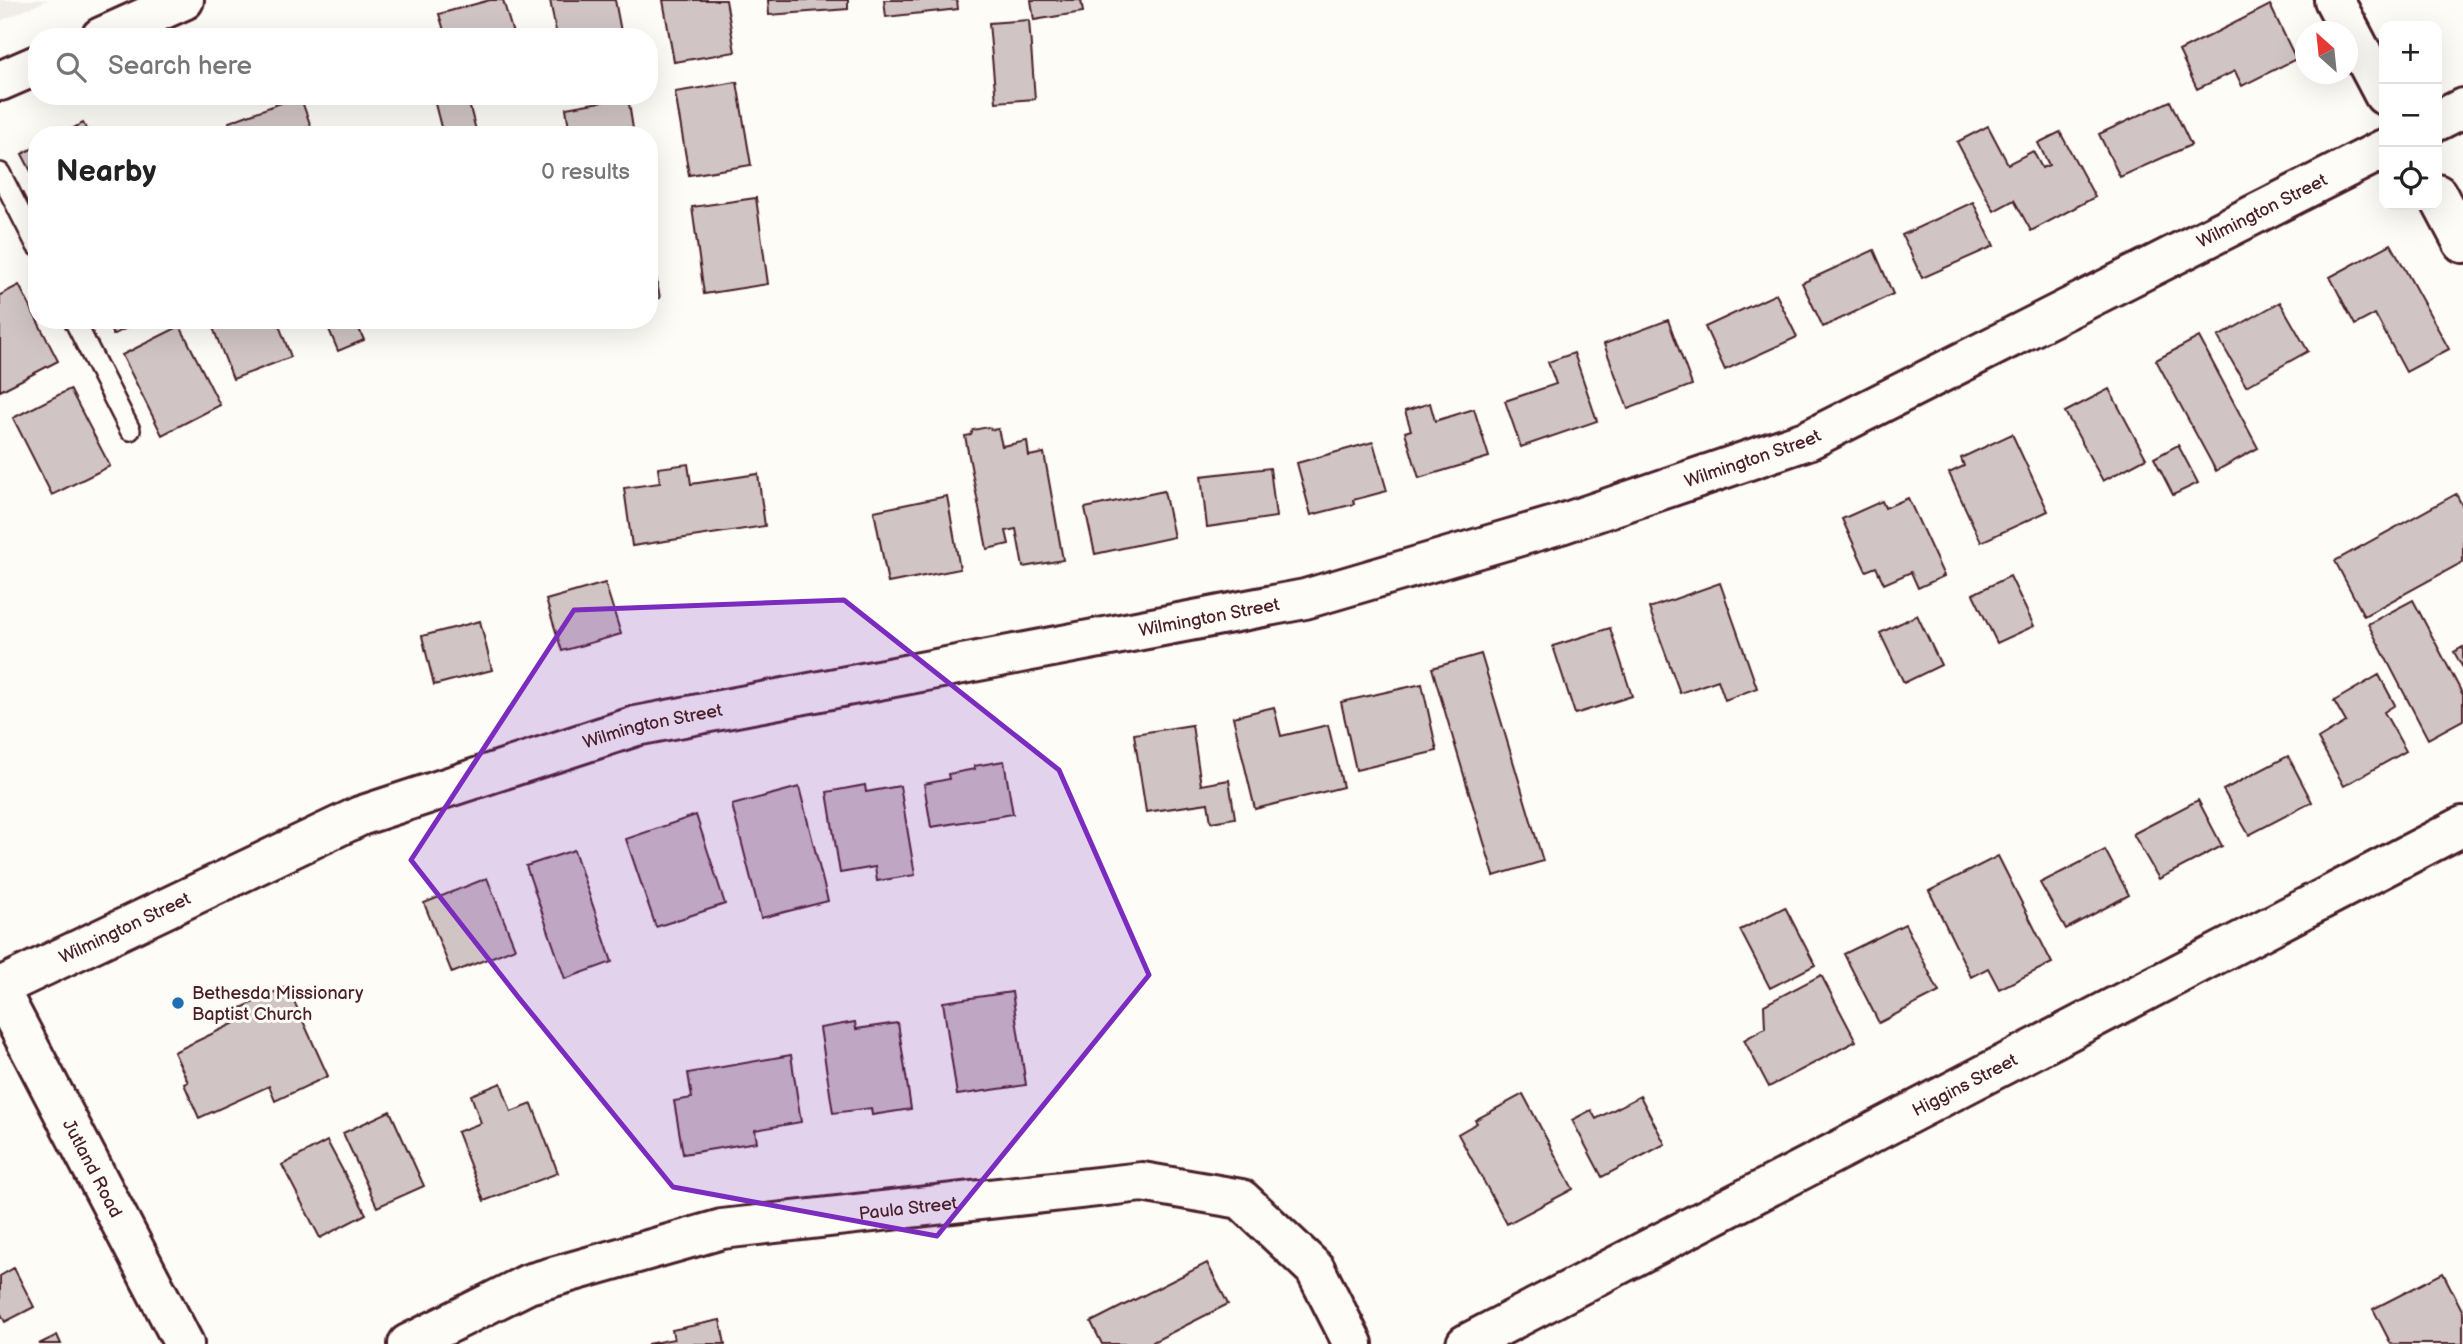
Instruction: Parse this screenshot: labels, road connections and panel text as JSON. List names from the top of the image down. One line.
{"streets":{"street":["Wilmington Street","Higgins Street","Jutland Road","Paula Street"]},"crossings":[["Wilmington Street","Jutland Road"]],"places":["Bethesda Missionary Baptist Church"],"north":"top left","page":{"map_buttons":["+","−"],"search":"Search here","heading":["Nearby","0 results"]}}
